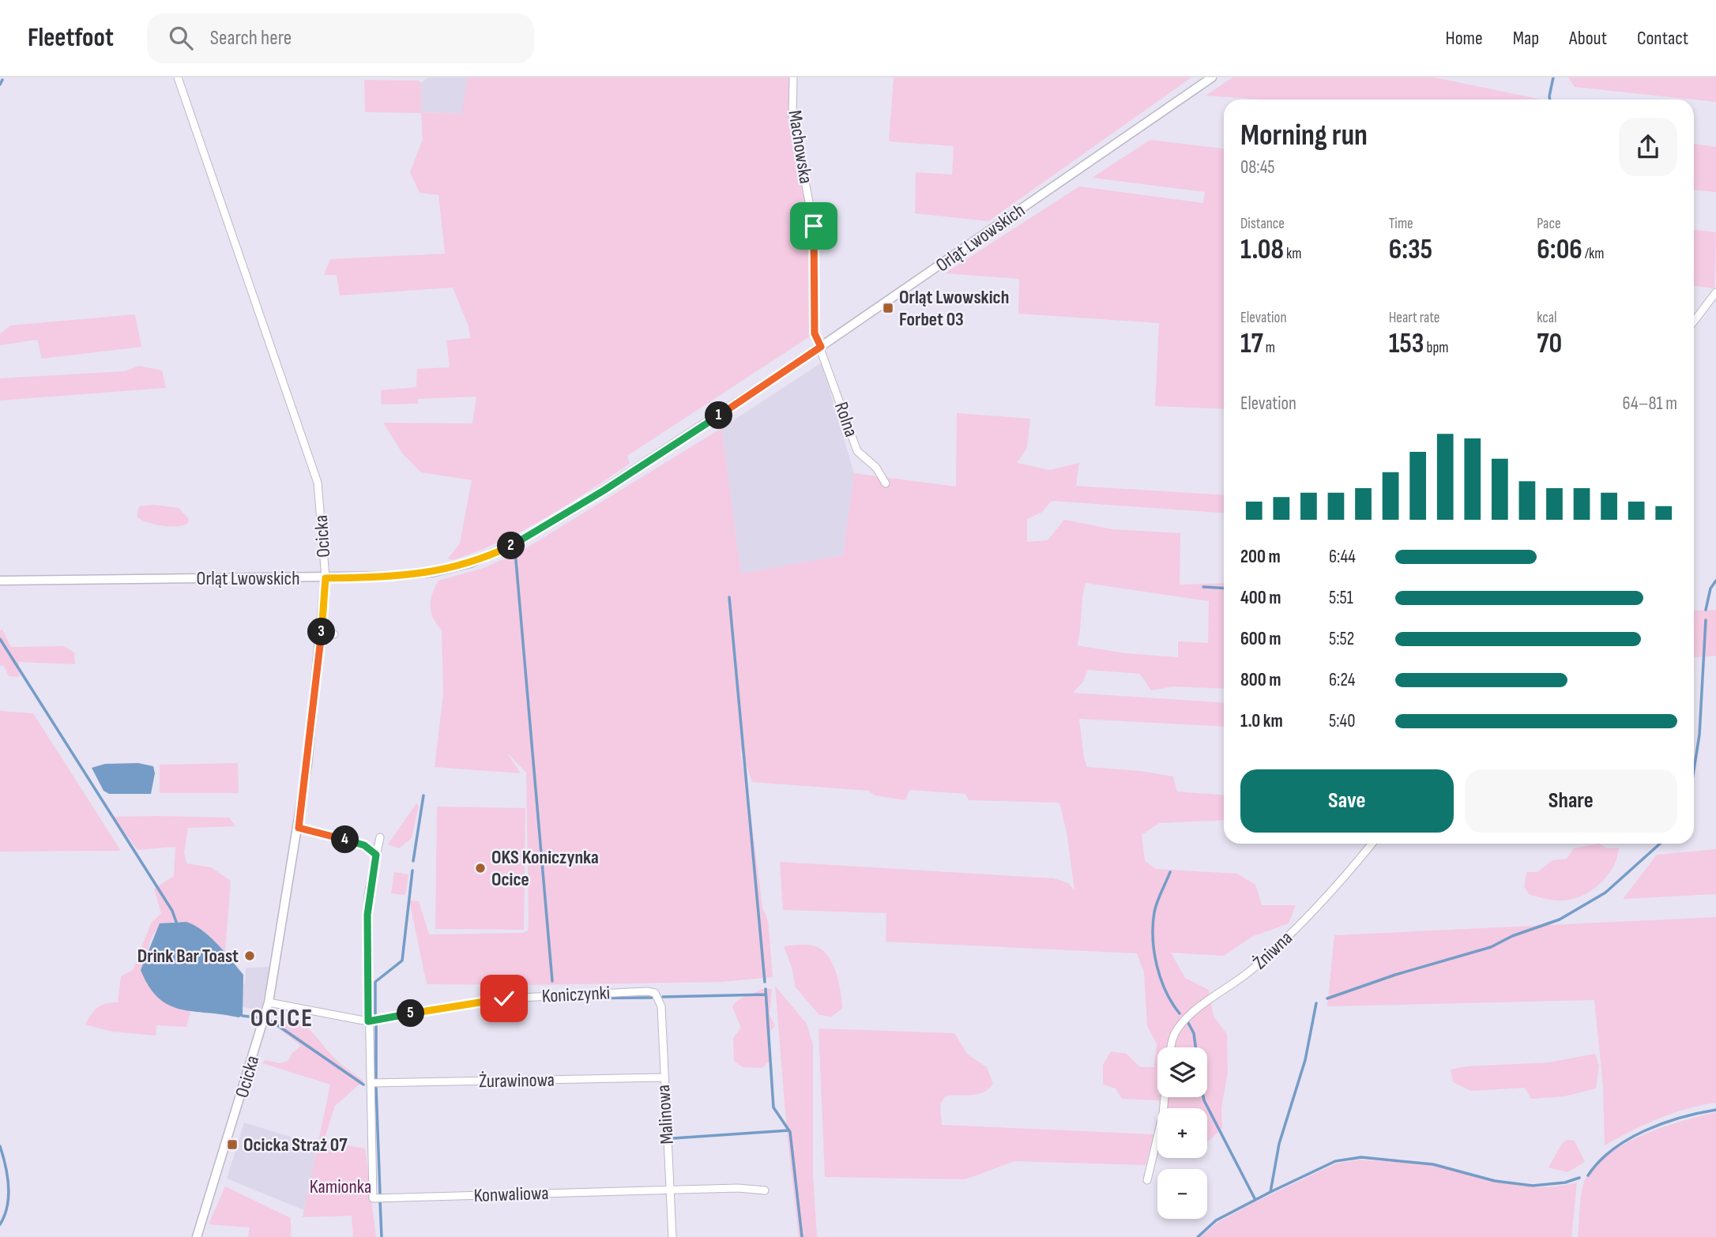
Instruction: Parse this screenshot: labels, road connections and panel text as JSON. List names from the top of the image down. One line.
{"streets":{"street":["Machowska","Orląt Lwowskich","Rolna","Ocicka","Żniwna","Koniczynki","Żurawinowa","Malinowa","Konwaliowa"]},"crossings":[["Machowska","Orląt Lwowskich"],["Machowska","Rolna"],["Orląt Lwowskich","Rolna"],["Orląt Lwowskich","Ocicka"],["Ocicka","Koniczynki"],["Koniczynki","Malinowa"],["Żurawinowa","Malinowa"],["Żurawinowa","Konwaliowa"],["Malinowa","Konwaliowa"]],"districts":["OCICE"],"parks":["Kamionka"],"places":{"transit":["Orląt Lwowskich Forbet 03","Ocicka Straż 07"],"other":["OKS Koniczynka Ocice","Drink Bar Toast"]},"page":{"header":"Fleetfoot","search":"Search here","nav":["Home","Map","About","Contact"],"heading":["Morning run","08:45"],"stats":[["Distance","1.08 km"],["Time","6:35"],["Pace","6:06 /km"],["Elevation","17 m"],["Heart rate","153 bpm"],["kcal","70"]],"chart":["Elevation","64–81 m"],"pins":["1","2","3","4","5"],"list":[{"name":"200 m","note":"6:44"},{"name":"400 m","note":"5:51"},{"name":"600 m","note":"5:52"},{"name":"800 m","note":"6:24"},{"name":"1.0 km","note":"5:40"}],"buttons":["Save","Share"],"map_buttons":["+","−"]}}
